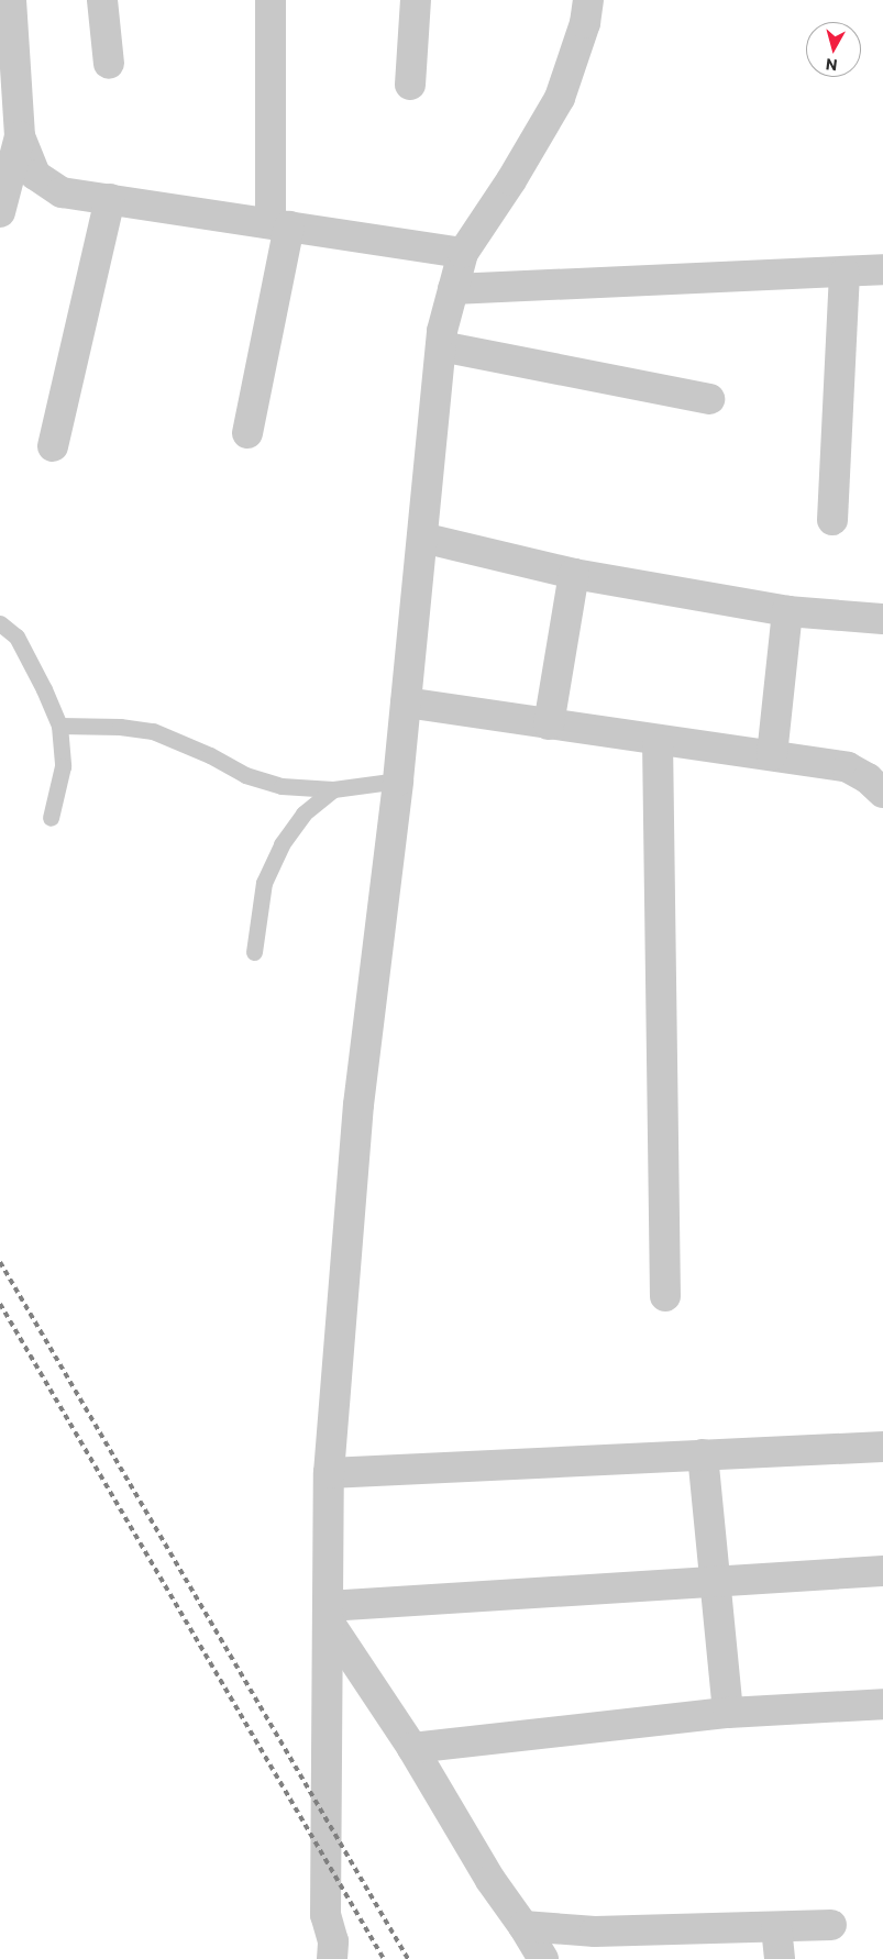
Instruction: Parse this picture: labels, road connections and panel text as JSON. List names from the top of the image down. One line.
{"north":"bottom"}
